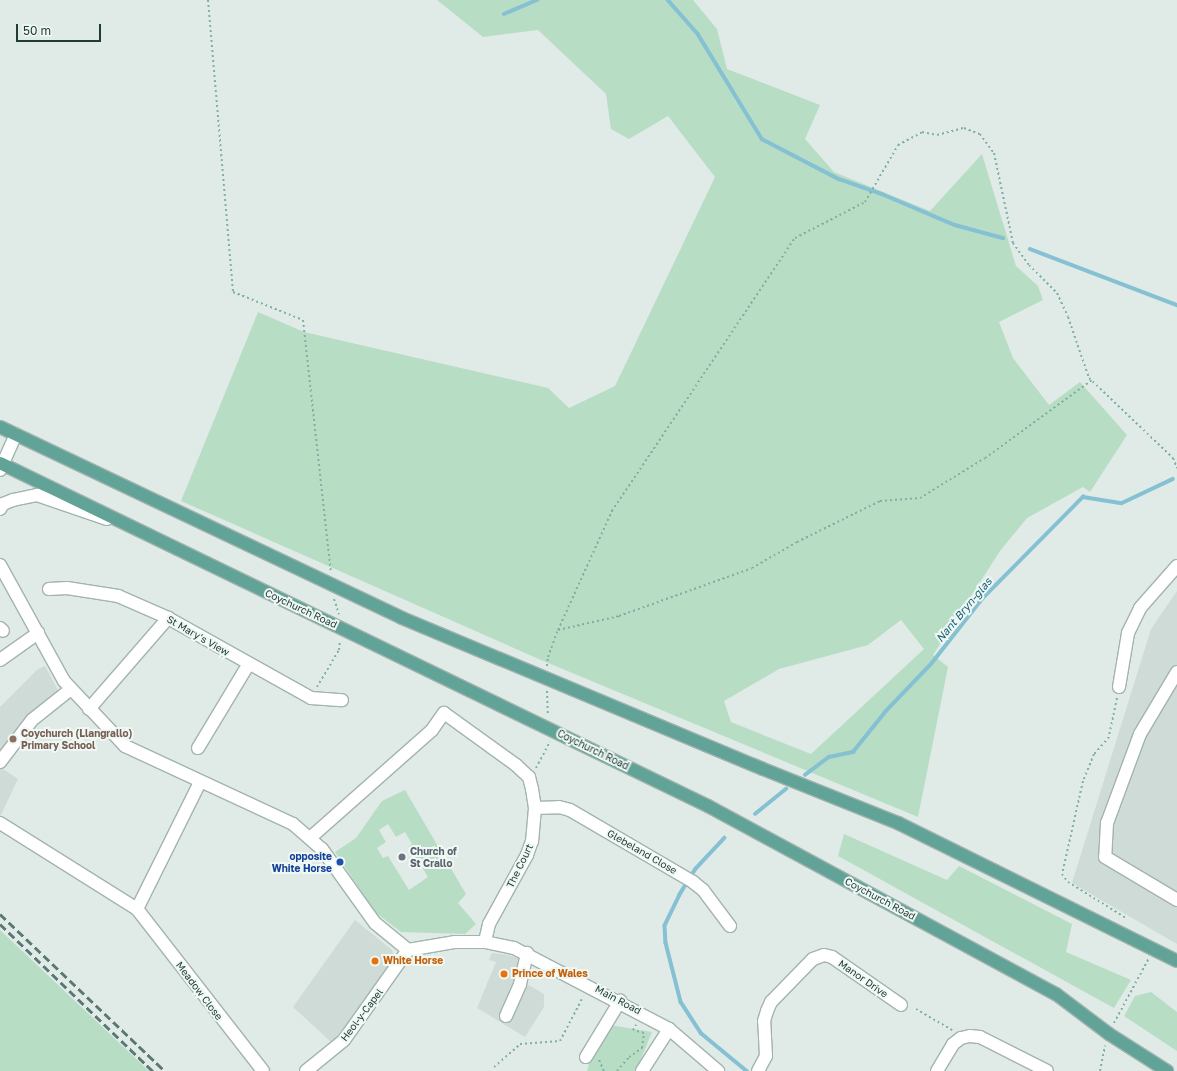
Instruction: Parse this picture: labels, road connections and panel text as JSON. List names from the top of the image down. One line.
{"streets":{"main road":["Coychurch Road"],"street":["St Mary's View","Glebeland Close","The Court","Manor Drive","Meadow Close","Main Road","Heol-y-Capel"]},"crossings":[["Glebeland Close","The Court"],["The Court","Main Road"]],"water":["Nant Bryn-glas"],"places":["Coychurch (Llangrallo) Primary School","Church of St Crallo","opposite White Horse","White Horse","Prince of Wales"],"scale_bar":"50 m"}
